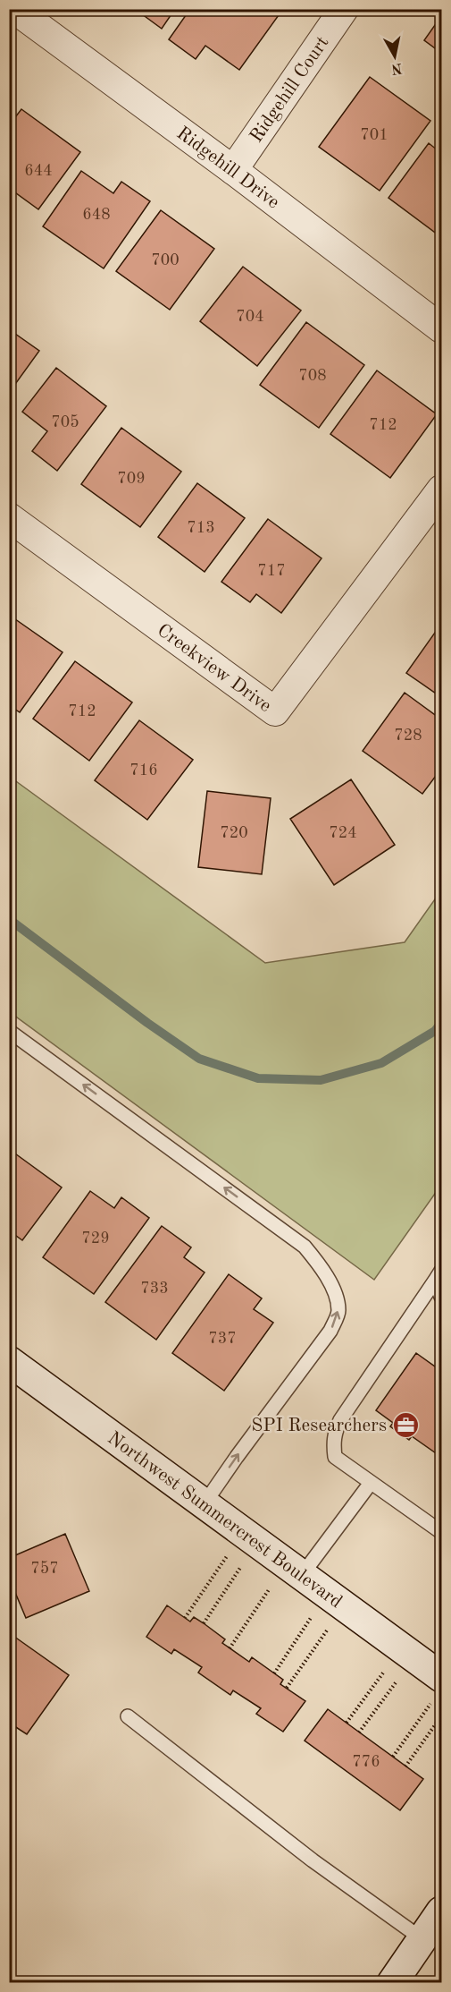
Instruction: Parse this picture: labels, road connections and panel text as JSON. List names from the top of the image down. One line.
{"streets":{"street":["Ridgehill Court","Ridgehill Drive","Creekview Drive","Northwest Summercrest Boulevard"]},"crossings":[["Ridgehill Court","Ridgehill Drive"]],"places":{"office":["SPI Researchers"]},"house_numbers":["701","644","648","700","704","708","705","712","709","713","717","712","728","716","720","724","729","733","737","757","776"],"north":"bottom"}
